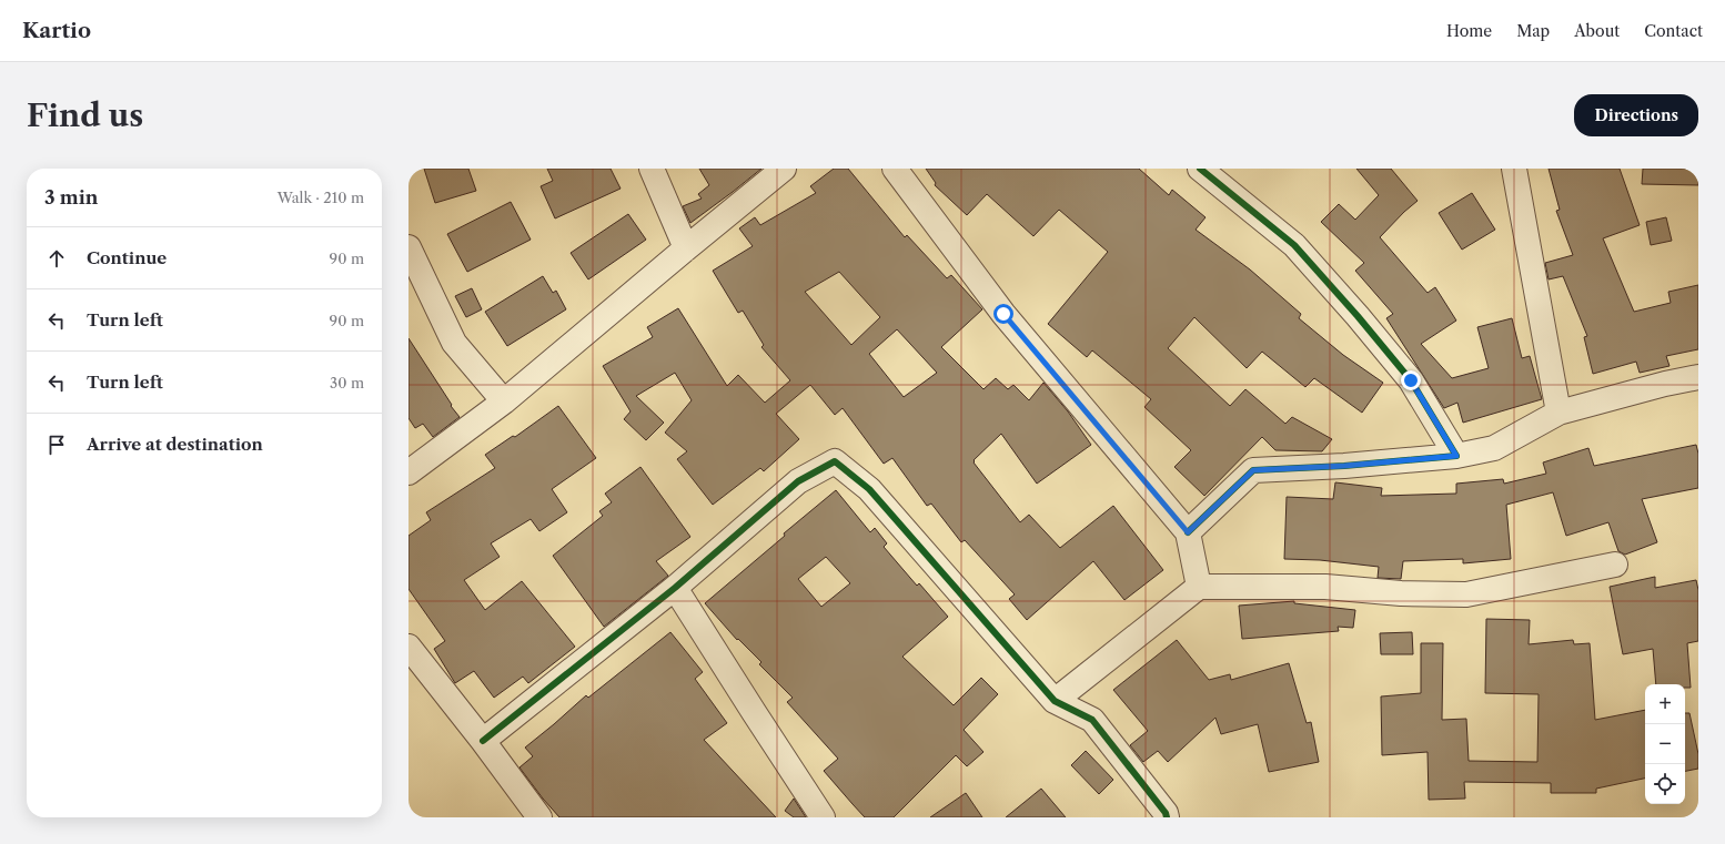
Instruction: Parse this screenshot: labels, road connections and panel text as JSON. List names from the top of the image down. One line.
{"page":{"header":"Kartio","nav":["Home","Map","About","Contact"],"buttons":"Directions","title":"Find us","heading":["3 min","Walk · 210 m"],"list":[["Continue","90 m"],["Turn left","90 m"],["Turn left","30 m"],"Arrive at destination"],"map_buttons":["+","−"]}}
